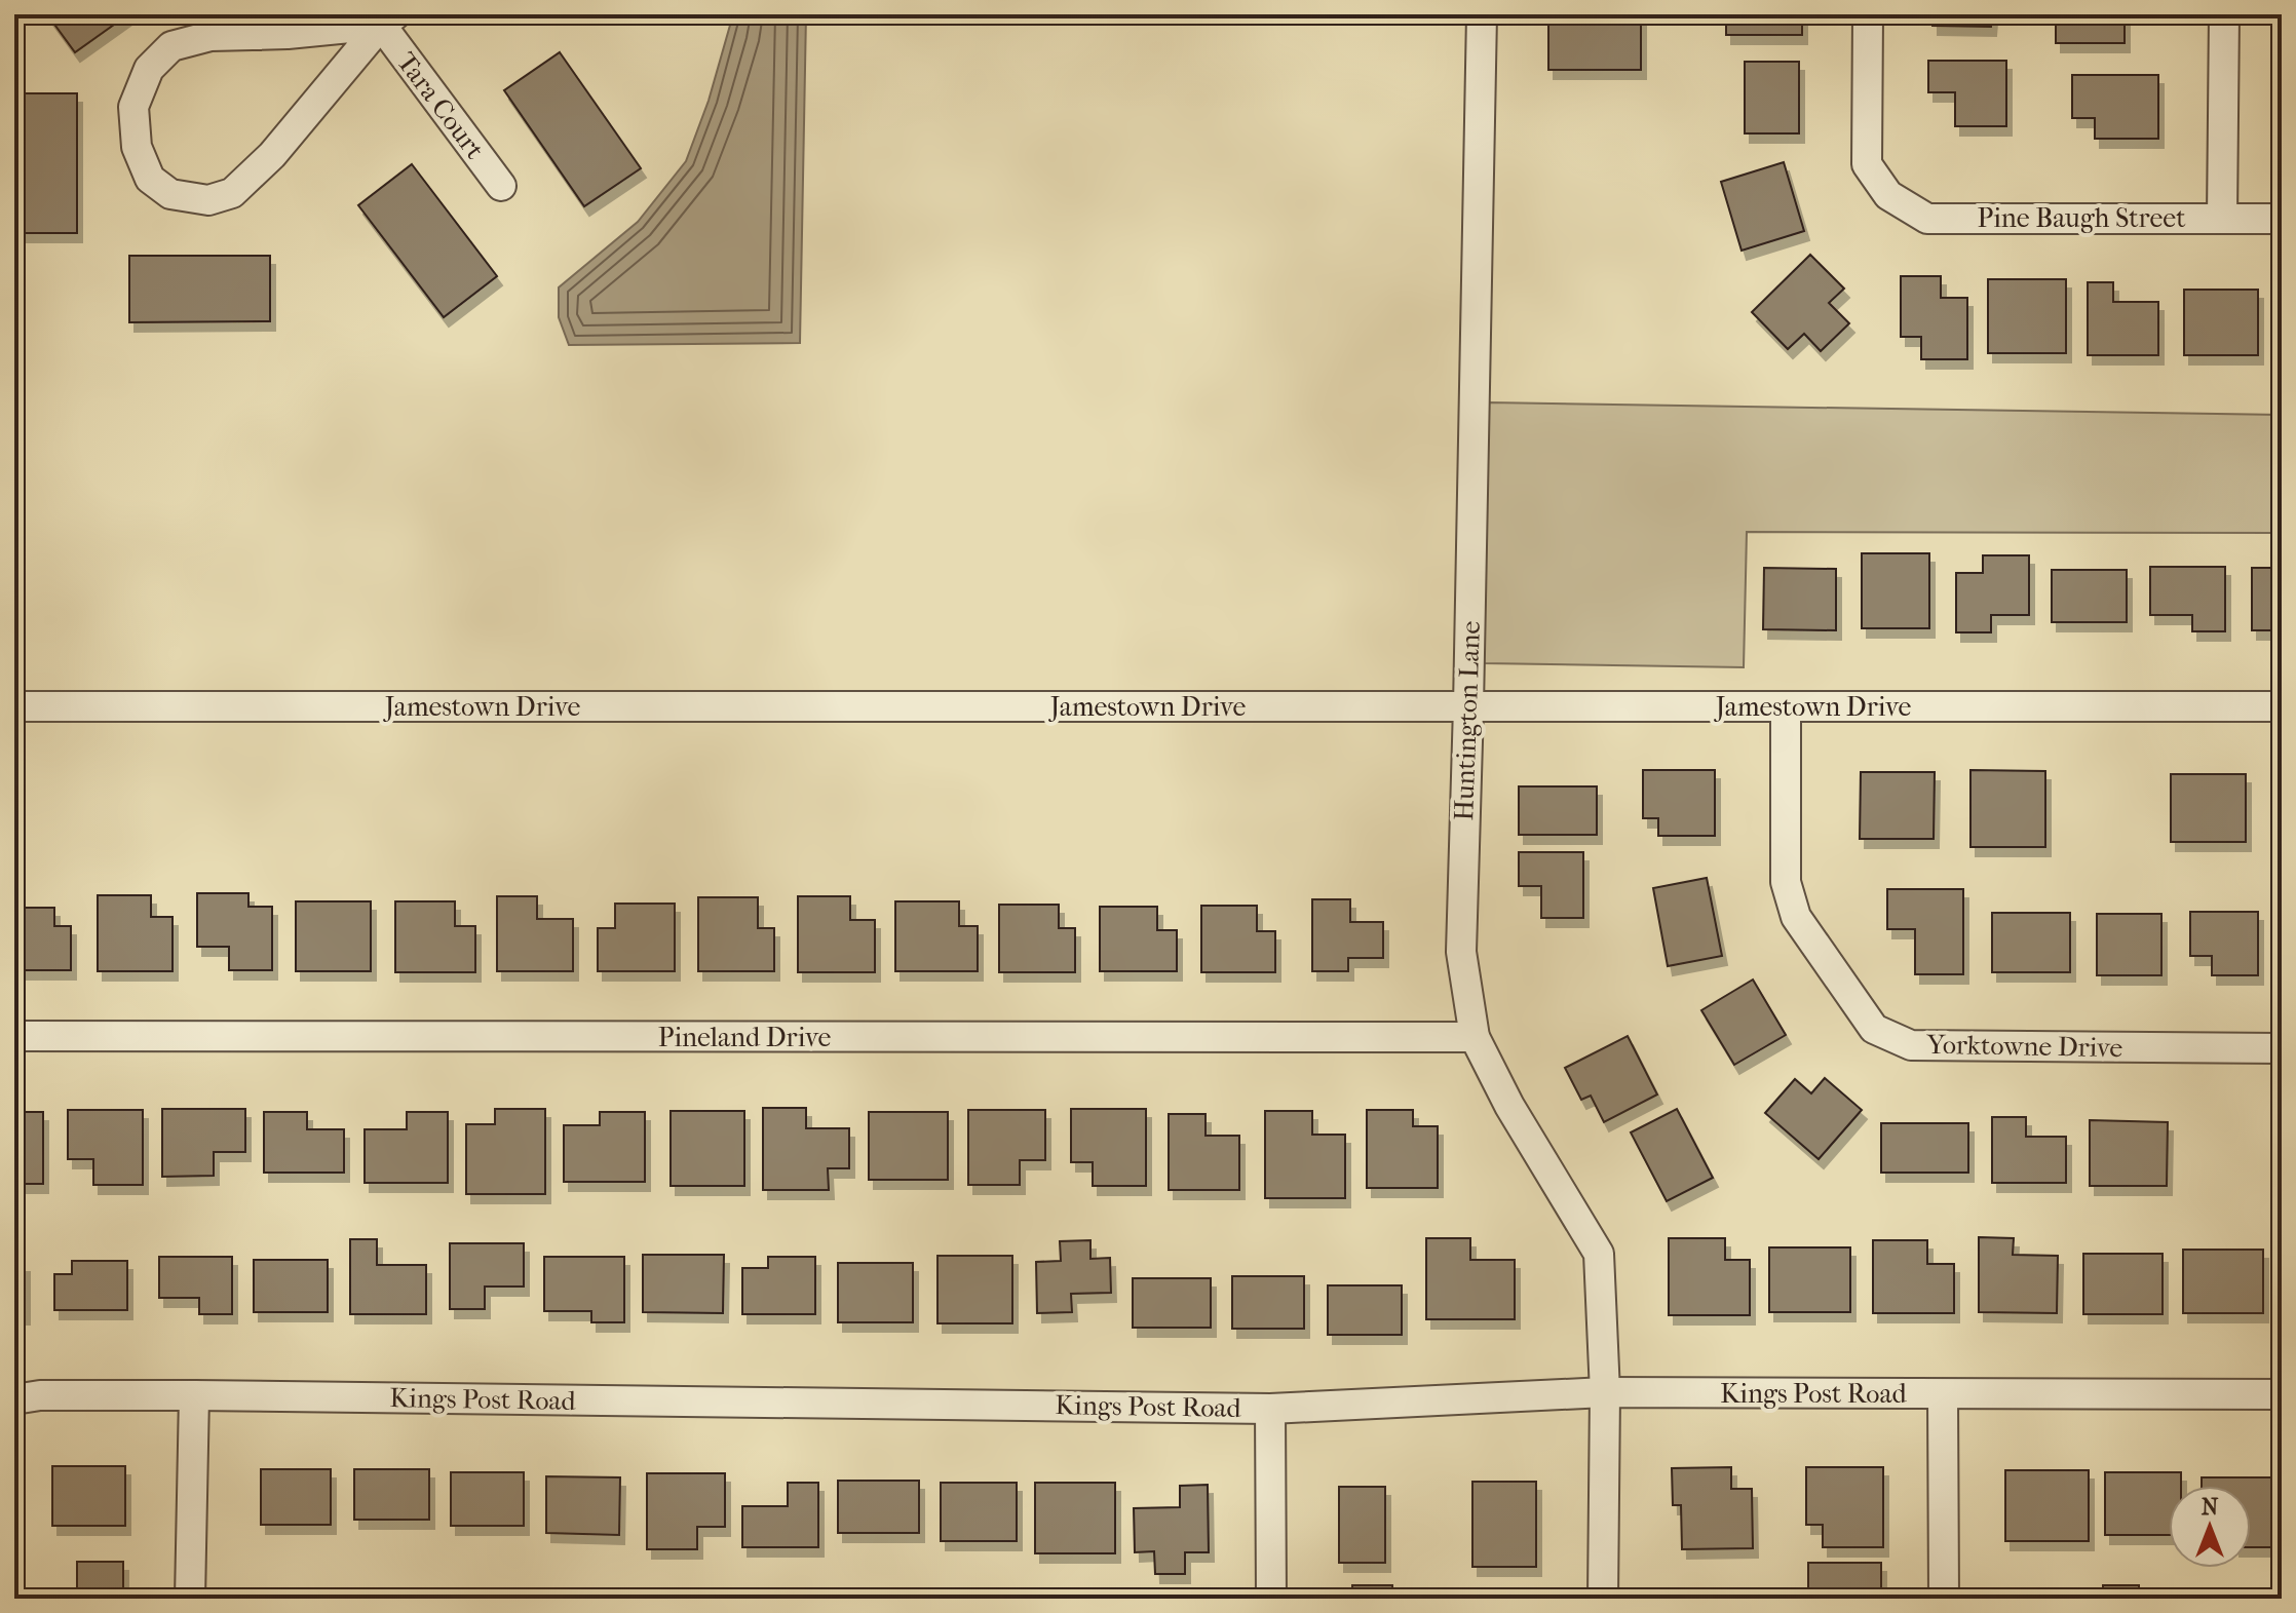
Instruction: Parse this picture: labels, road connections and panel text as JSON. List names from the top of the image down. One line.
{"streets":{"street":["Tara Court","Pine Baugh Street","Jamestown Drive","Huntington Lane","Pineland Drive","Yorktowne Drive","Kings Post Road"]},"crossings":[["Jamestown Drive","Huntington Lane"],["Jamestown Drive","Yorktowne Drive"],["Huntington Lane","Pineland Drive"],["Huntington Lane","Kings Post Road"]],"north":"top"}
